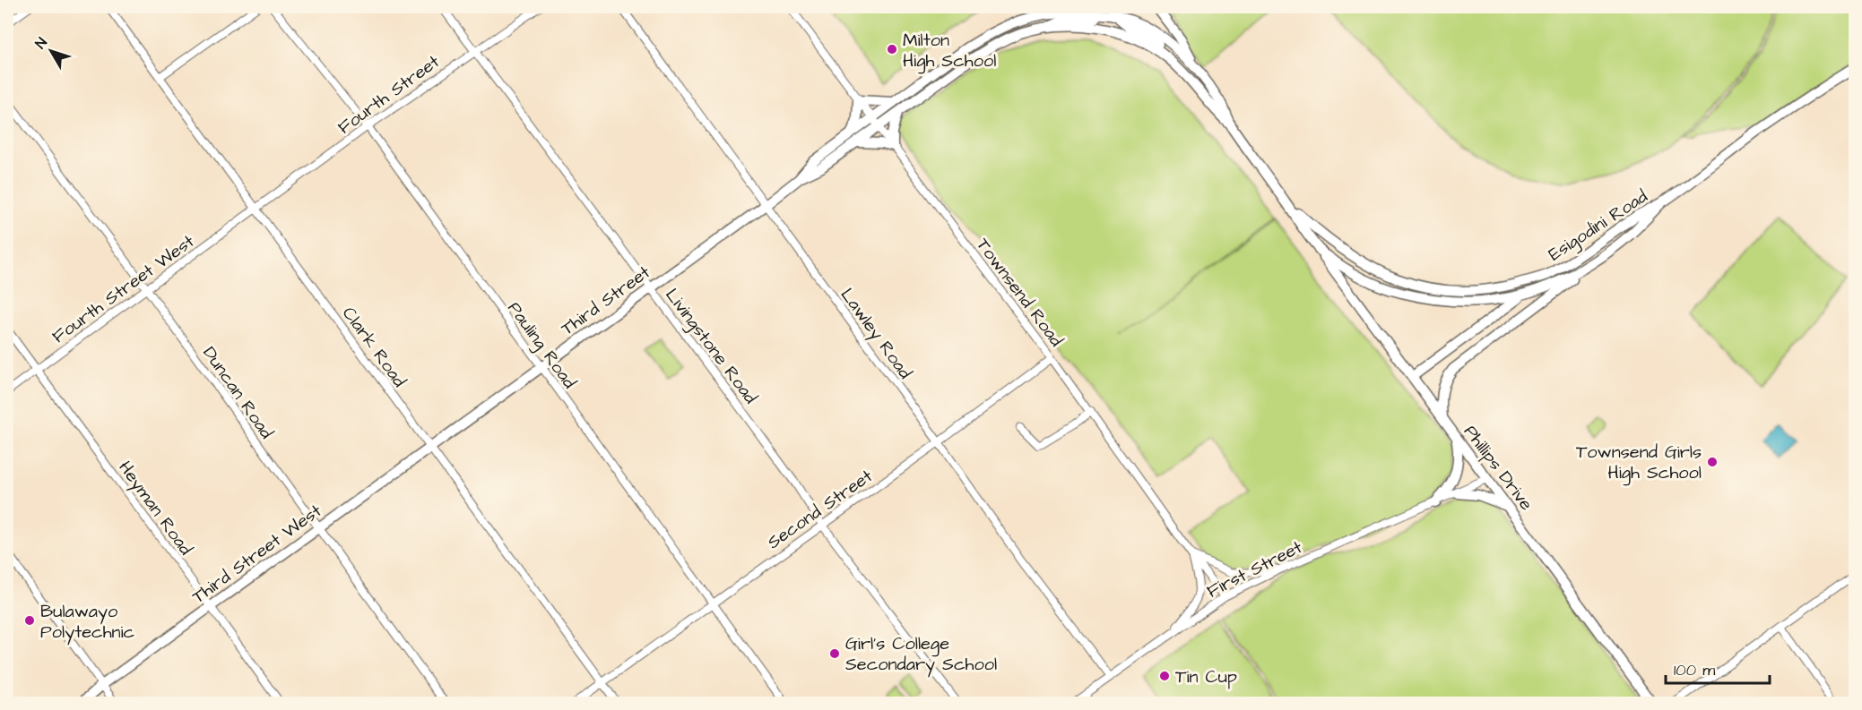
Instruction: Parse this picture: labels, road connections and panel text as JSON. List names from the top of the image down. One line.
{"streets":{"main road":["Esigodini Road","Third Street","Phillips Drive","Third Street West"],"street":["Fourth Street","Fourth Street West","Townsend Road","Lawley Road","Pauling Road","Livingstone Road","Clark Road","Duncan Road","Heyman Road","Second Street","First Street"]},"crossings":[["Fourth Street","Fourth Street West"],["Fourth Street","Pauling Road"],["Fourth Street","Livingstone Road"],["Fourth Street","Clark Road"],["Esigodini Road","Townsend Road"],["Esigodini Road","Third Street"],["Esigodini Road","Phillips Drive"],["Fourth Street West","Clark Road"],["Fourth Street West","Duncan Road"],["Fourth Street West","Heyman Road"],["Townsend Road","Third Street"],["Townsend Road","Second Street"],["Townsend Road","First Street"],["Third Street","Lawley Road"],["Third Street","Pauling Road"],["Third Street","Livingstone Road"],["Third Street","Clark Road"],["Third Street","Third Street West"],["Lawley Road","Second Street"],["Lawley Road","First Street"],["Pauling Road","Second Street"],["Livingstone Road","Second Street"],["Clark Road","Second Street"],["Clark Road","Third Street West"],["Duncan Road","Third Street West"],["Phillips Drive","First Street"],["Heyman Road","Third Street West"]],"places":["Milton High School","Townsend Girls High School","Bulawayo Polytechnic","Girl's College Secondary School","Tin Cup"],"scale_bar":"100 m","north":"top left"}
